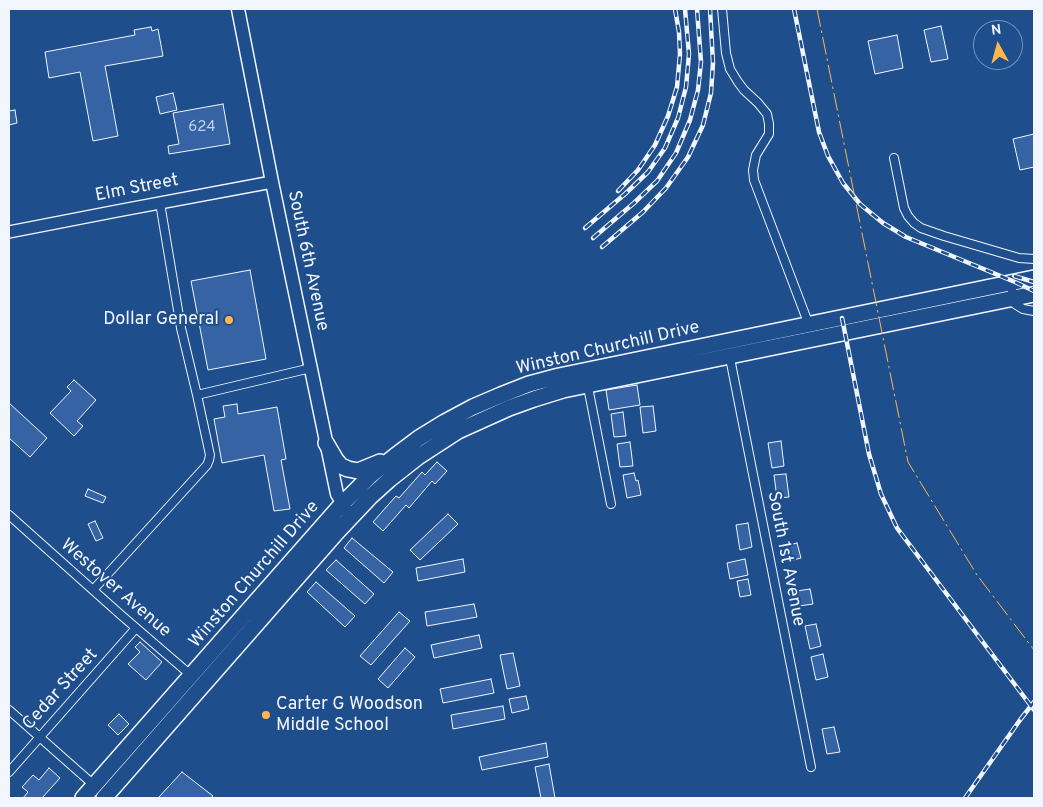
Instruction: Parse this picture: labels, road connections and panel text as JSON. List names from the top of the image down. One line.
{"streets":{"highway":["Winston Churchill Drive"],"main road":["South 6th Avenue"],"street":["Elm Street","South 1st Avenue","Westover Avenue","Cedar Street"]},"crossings":[["Elm Street","South 6th Avenue"],["South 6th Avenue","Winston Churchill Drive"],["Winston Churchill Drive","South 1st Avenue"],["Winston Churchill Drive","Westover Avenue"],["Westover Avenue","Cedar Street"]],"places":["Dollar General","Carter G Woodson Middle School"],"house_numbers":["624"],"north":"top"}
